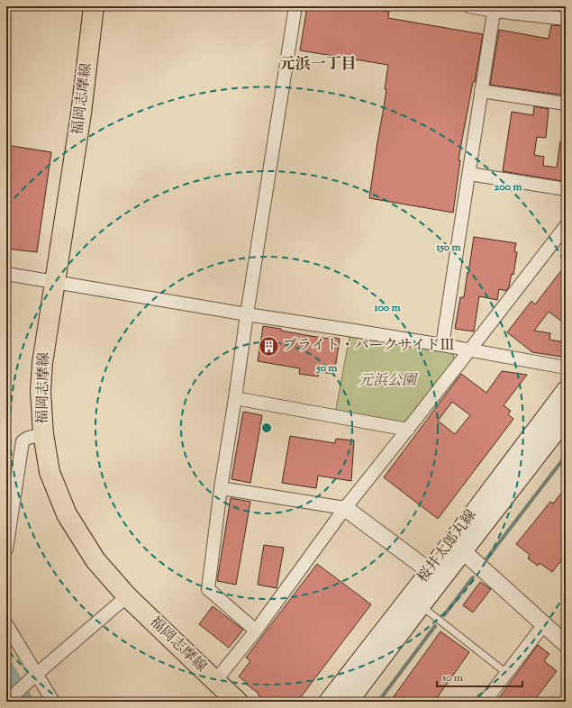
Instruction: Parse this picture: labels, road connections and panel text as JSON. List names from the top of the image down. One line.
{"streets":{"main road":["福岡志摩線","桜井太郎丸線"]},"districts":["元浜一丁目"],"parks":["元浜公園"],"places":{"building":["ブライト・パークサイドⅢ"]},"scale_bar":"50 m","rings":["200 m","150 m","100 m","50 m"]}
